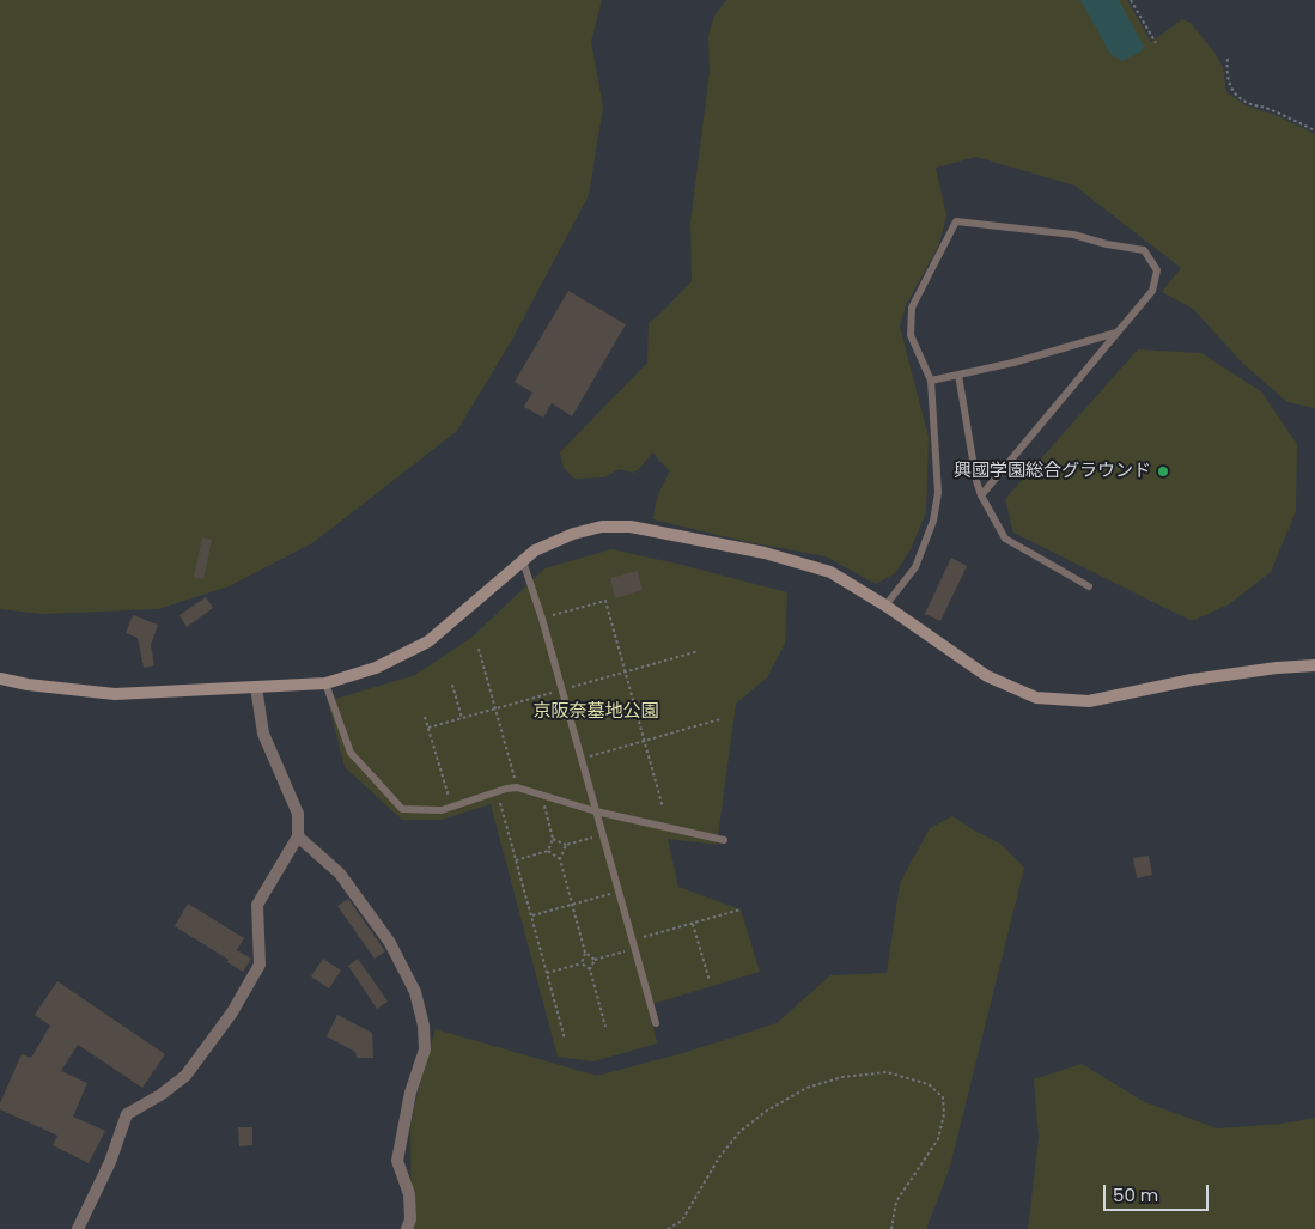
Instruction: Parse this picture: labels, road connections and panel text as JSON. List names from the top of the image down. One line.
{"parks":["京阪奈墓地公園"],"places":["興國学園総合グラウンド"],"scale_bar":"50 m"}
